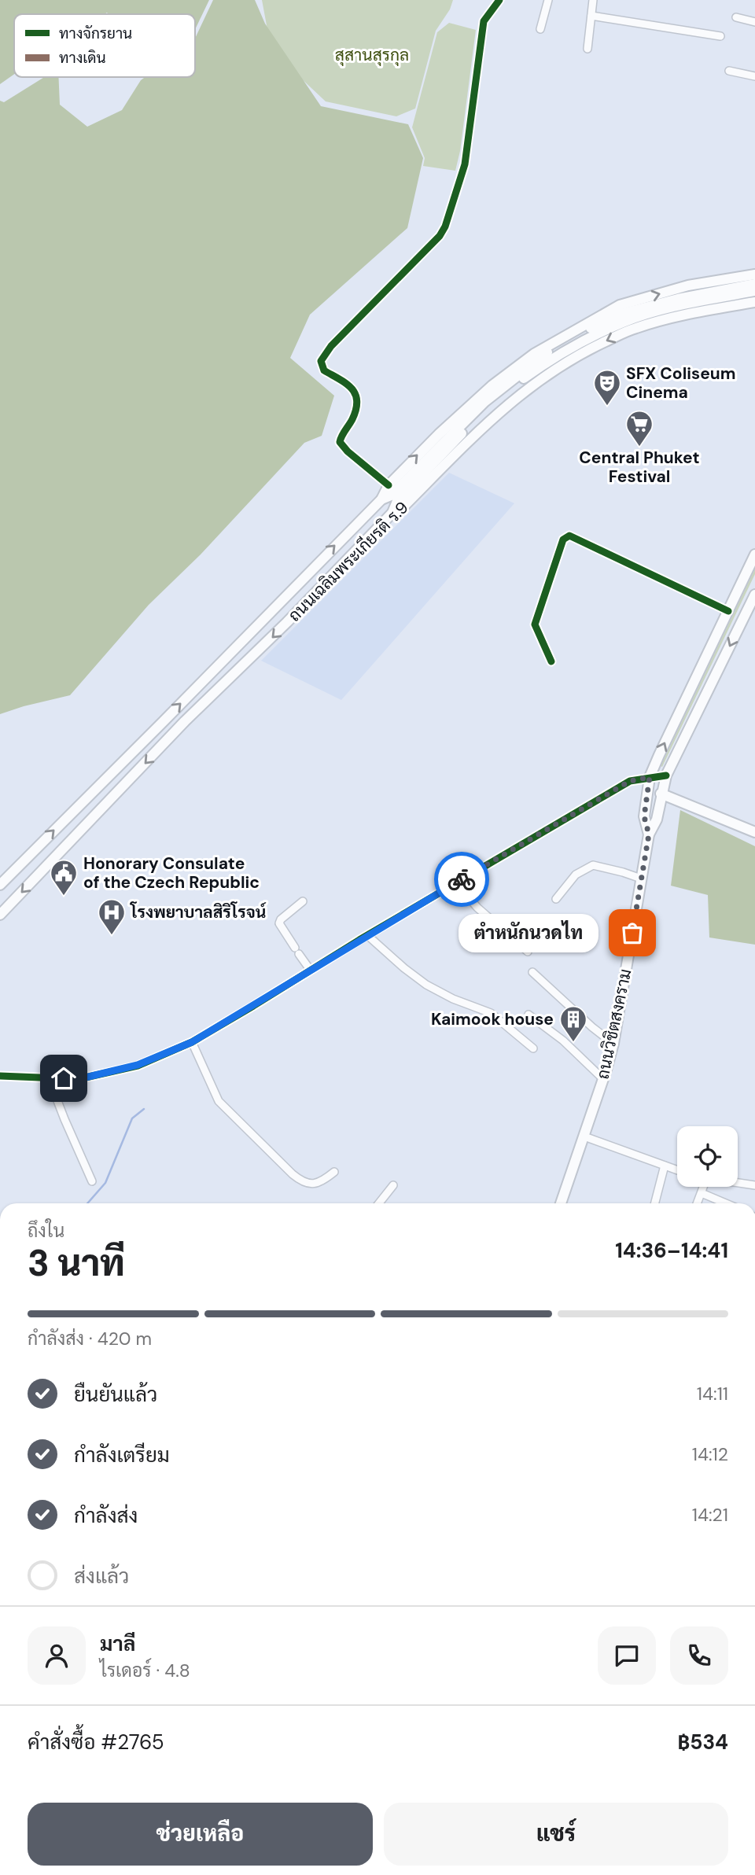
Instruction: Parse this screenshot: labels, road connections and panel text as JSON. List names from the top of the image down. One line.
{"streets":{"main road":["ถนนเฉลิมพระเกียรติ ร.9","ถนนวิชิตสงคราม"]},"parks":["สุสานสุรกุล"],"places":{"theatre":["SFX Coliseum Cinema"],"supermarket":["Central Phuket Festival"],"public building":["Honorary Consulate of the Czech Republic"],"other":["ตำหนักนวดไท"],"hospital":["โรงพยาบาลสิริโรจน์"],"building":["Kaimook house"]},"legend":["ทางจักรยาน","ทางเดิน"],"page":{"bubble":"ตำหนักนวดไท","heading":["3 นาที","ถึงใน","14:36–14:41"],"panel":["มาลี","ไรเดอร์ · 4.8","คำสั่งซื้อ #2765","฿534"],"bar":"กำลังส่ง · 420 m","list":[["ยืนยันแล้ว","14:11"],["กำลังเตรียม","14:12"],["กำลังส่ง","14:21"],"ส่งแล้ว"],"buttons":["ช่วยเหลือ","แชร์"]}}
